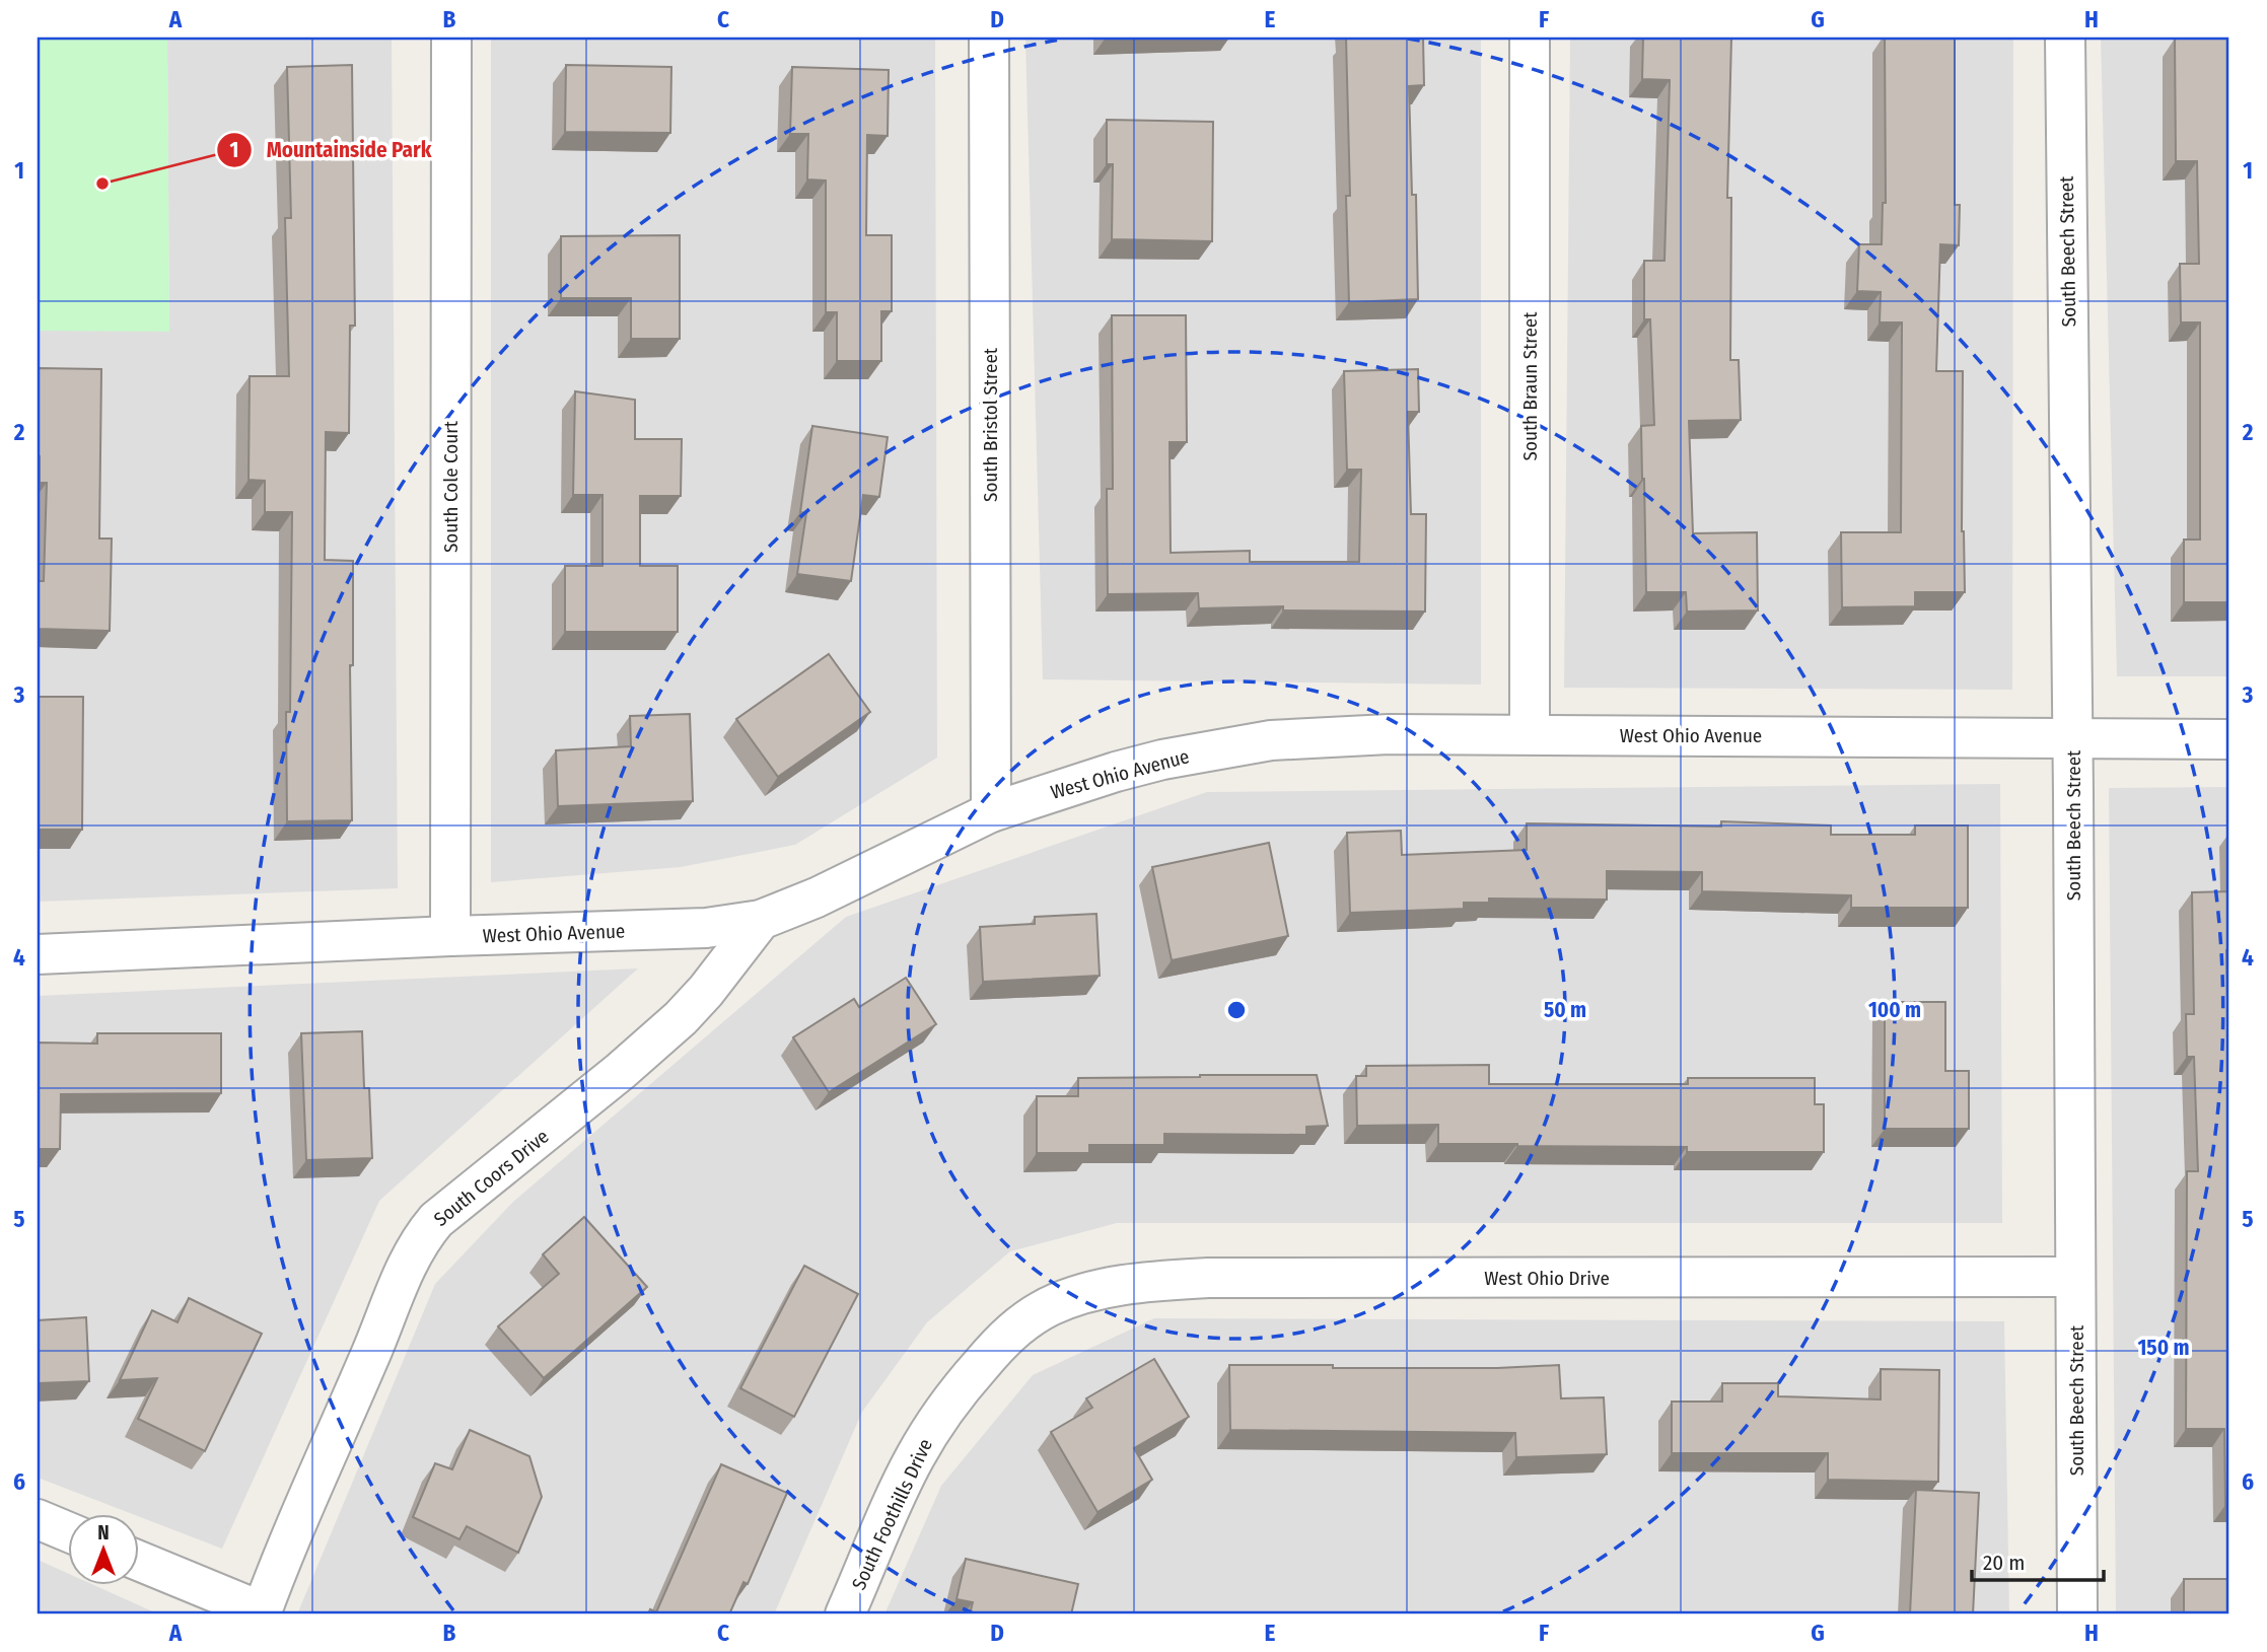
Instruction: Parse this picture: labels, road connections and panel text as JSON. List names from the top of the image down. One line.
{"streets":{"street":["South Beech Street","South Braun Street","South Bristol Street","South Cole Court","West Ohio Avenue","South Coors Drive","West Ohio Drive","South Foothills Drive"]},"crossings":[["South Beech Street","West Ohio Avenue"],["South Beech Street","West Ohio Drive"],["South Braun Street","West Ohio Avenue"],["South Bristol Street","West Ohio Avenue"],["South Cole Court","West Ohio Avenue"],["West Ohio Avenue","South Coors Drive"],["West Ohio Drive","South Foothills Drive"]],"places":["Mountainside Park"],"scale_bar":"20 m","north":"top","grid":{"columns":["A","B","C","D","E","F","G","H"],"rows":["1","2","3","4","5","6"]},"rings":["50 m","100 m","150 m"]}
